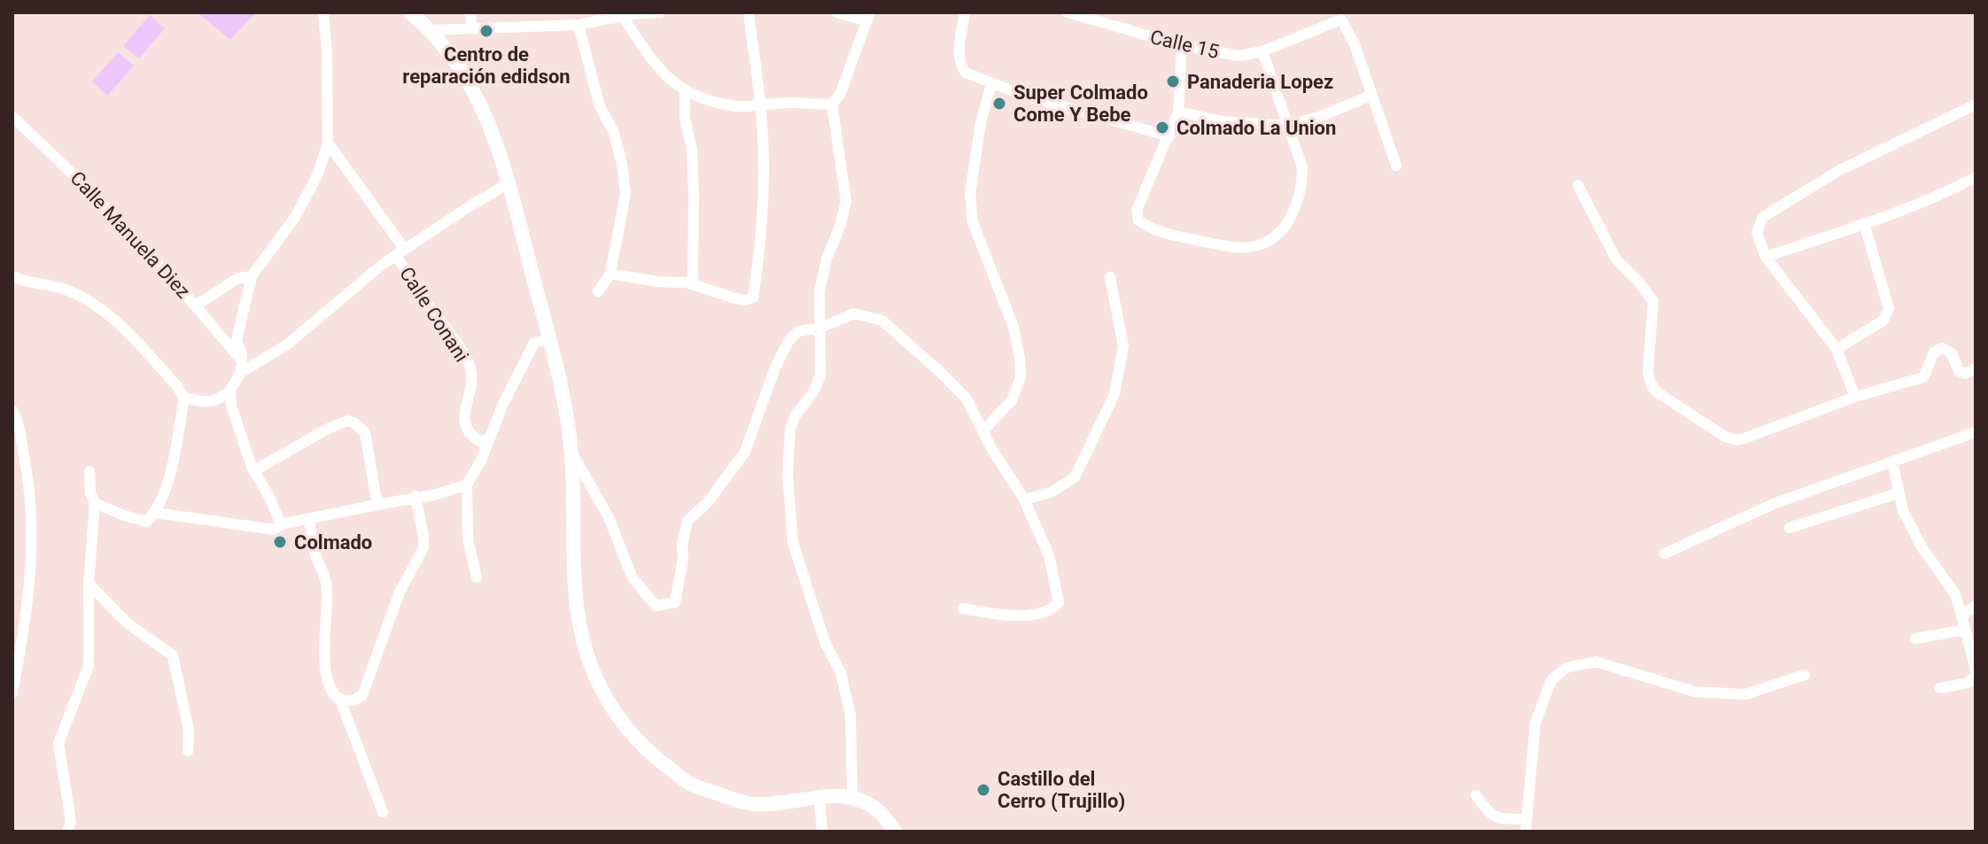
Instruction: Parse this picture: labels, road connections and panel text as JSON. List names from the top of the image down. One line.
{"streets":{"street":["Calle 15","Calle Manuela Diez","Calle Conani"]},"places":["Centro de reparación edidson","Panaderia Lopez","Super Colmado Come Y Bebe","Colmado La Union","Colmado","Castillo del Cerro (Trujillo)"]}
